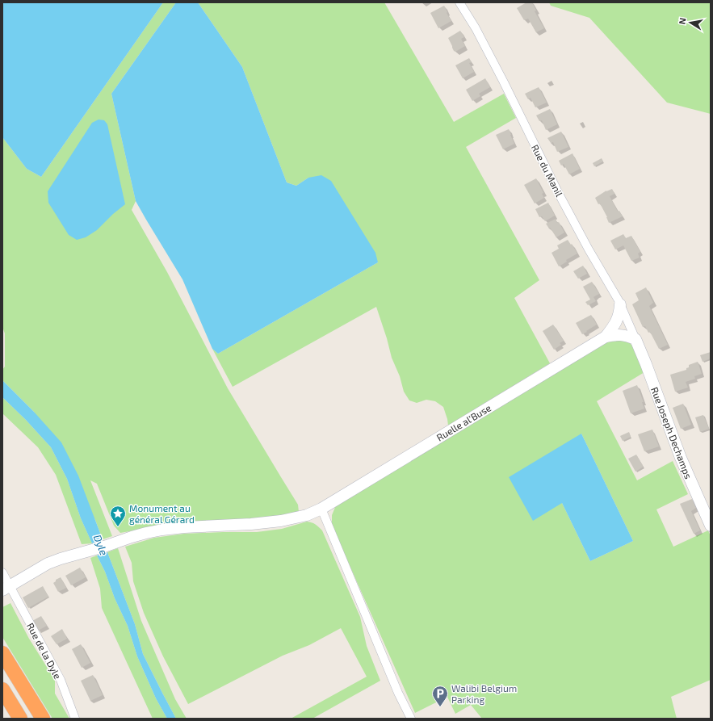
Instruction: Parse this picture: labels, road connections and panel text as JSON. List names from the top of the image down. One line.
{"streets":{"street":["Rue du Manil","Ruelle al'Buse","Rue Joseph Dechamps","Rue de la Dyle"]},"crossings":[["Rue du Manil","Ruelle al'Buse"],["Rue du Manil","Rue Joseph Dechamps"],["Ruelle al'Buse","Rue Joseph Dechamps"],["Ruelle al'Buse","Rue de la Dyle"]],"water":["Dyle"],"places":{"place":["Monument au général Gérard"],"parking":["Walibi Belgium Parking"]},"north":"left"}
